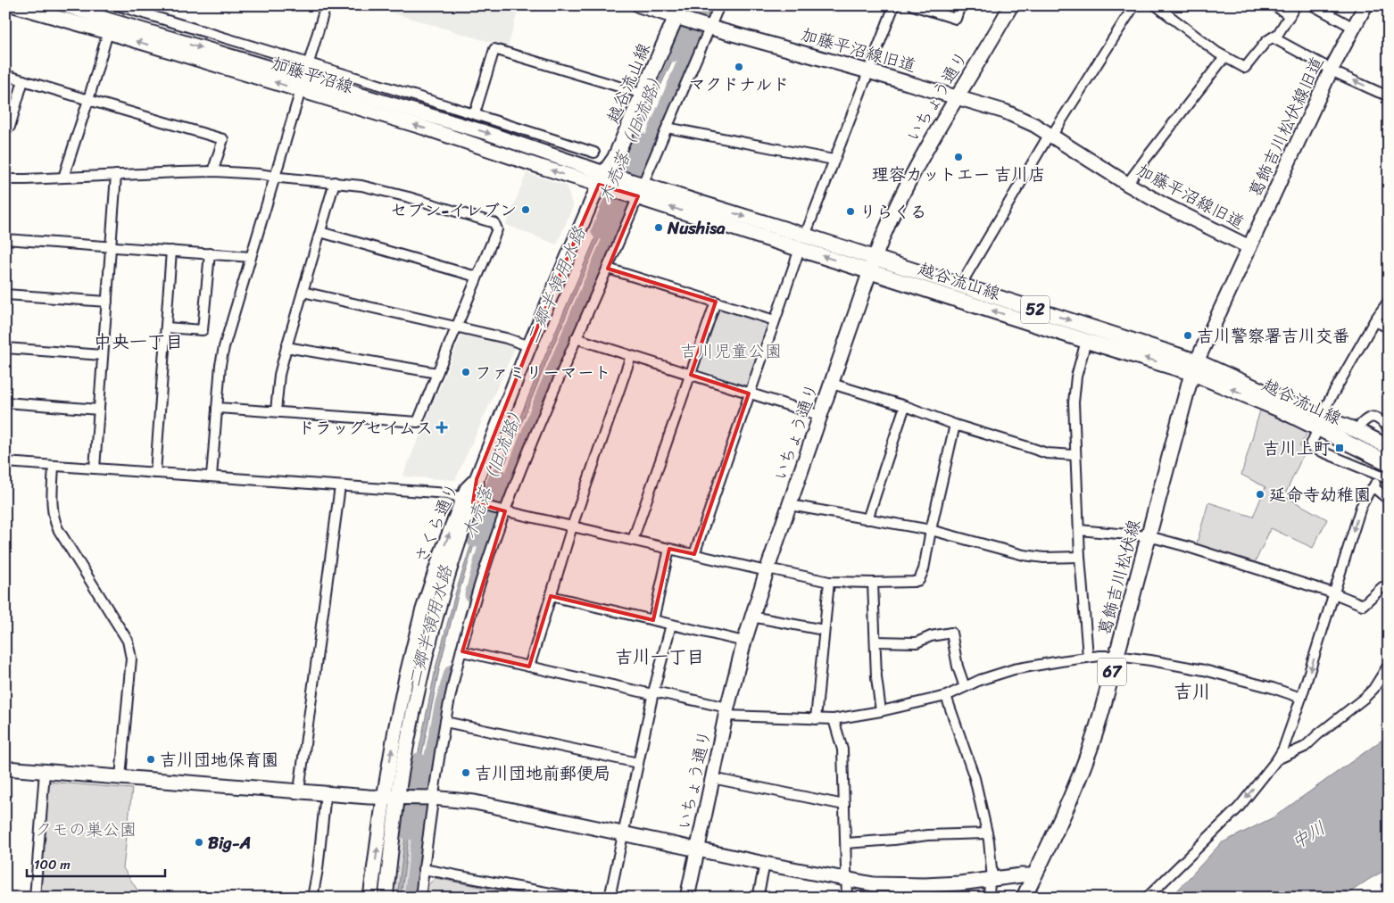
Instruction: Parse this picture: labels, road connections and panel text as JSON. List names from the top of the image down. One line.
{"streets":{"main road":["越谷流山線","52","葛飾吉川松伏線","67"],"street":["加藤平沼線旧道","加藤平沼線","いちょう通り","葛飾吉川松伏線旧道","さくら通り"]},"crossings":[["加藤平沼線旧道","越谷流山線"],["加藤平沼線旧道","いちょう通り"],["加藤平沼線旧道","葛飾吉川松伏線旧道"],["加藤平沼線","越谷流山線"],["加藤平沼線","さくら通り"],["越谷流山線","いちょう通り"],["越谷流山線","葛飾吉川松伏線旧道"],["越谷流山線","さくら通り"],["越谷流山線","葛飾吉川松伏線"],["葛飾吉川松伏線旧道","葛飾吉川松伏線"]],"districts":["中央一丁目","吉川一丁目","吉川"],"water":["木売落（旧流路）","二郷半領用水路","中川"],"parks":["吉川児童公園","クモの巣公園"],"places":{"other":["マクドナルド","理容カットエー 吉川店","セブン-イレブン","りらくる","Nushisa","吉川警察署吉川交番","ファミリーマート","延命寺幼稚園","吉川団地保育園","吉川団地前郵便局","Big-A"],"health":["ドラッグセイムス"],"transit":["吉川上町"]},"scale_bar":"100 m"}
